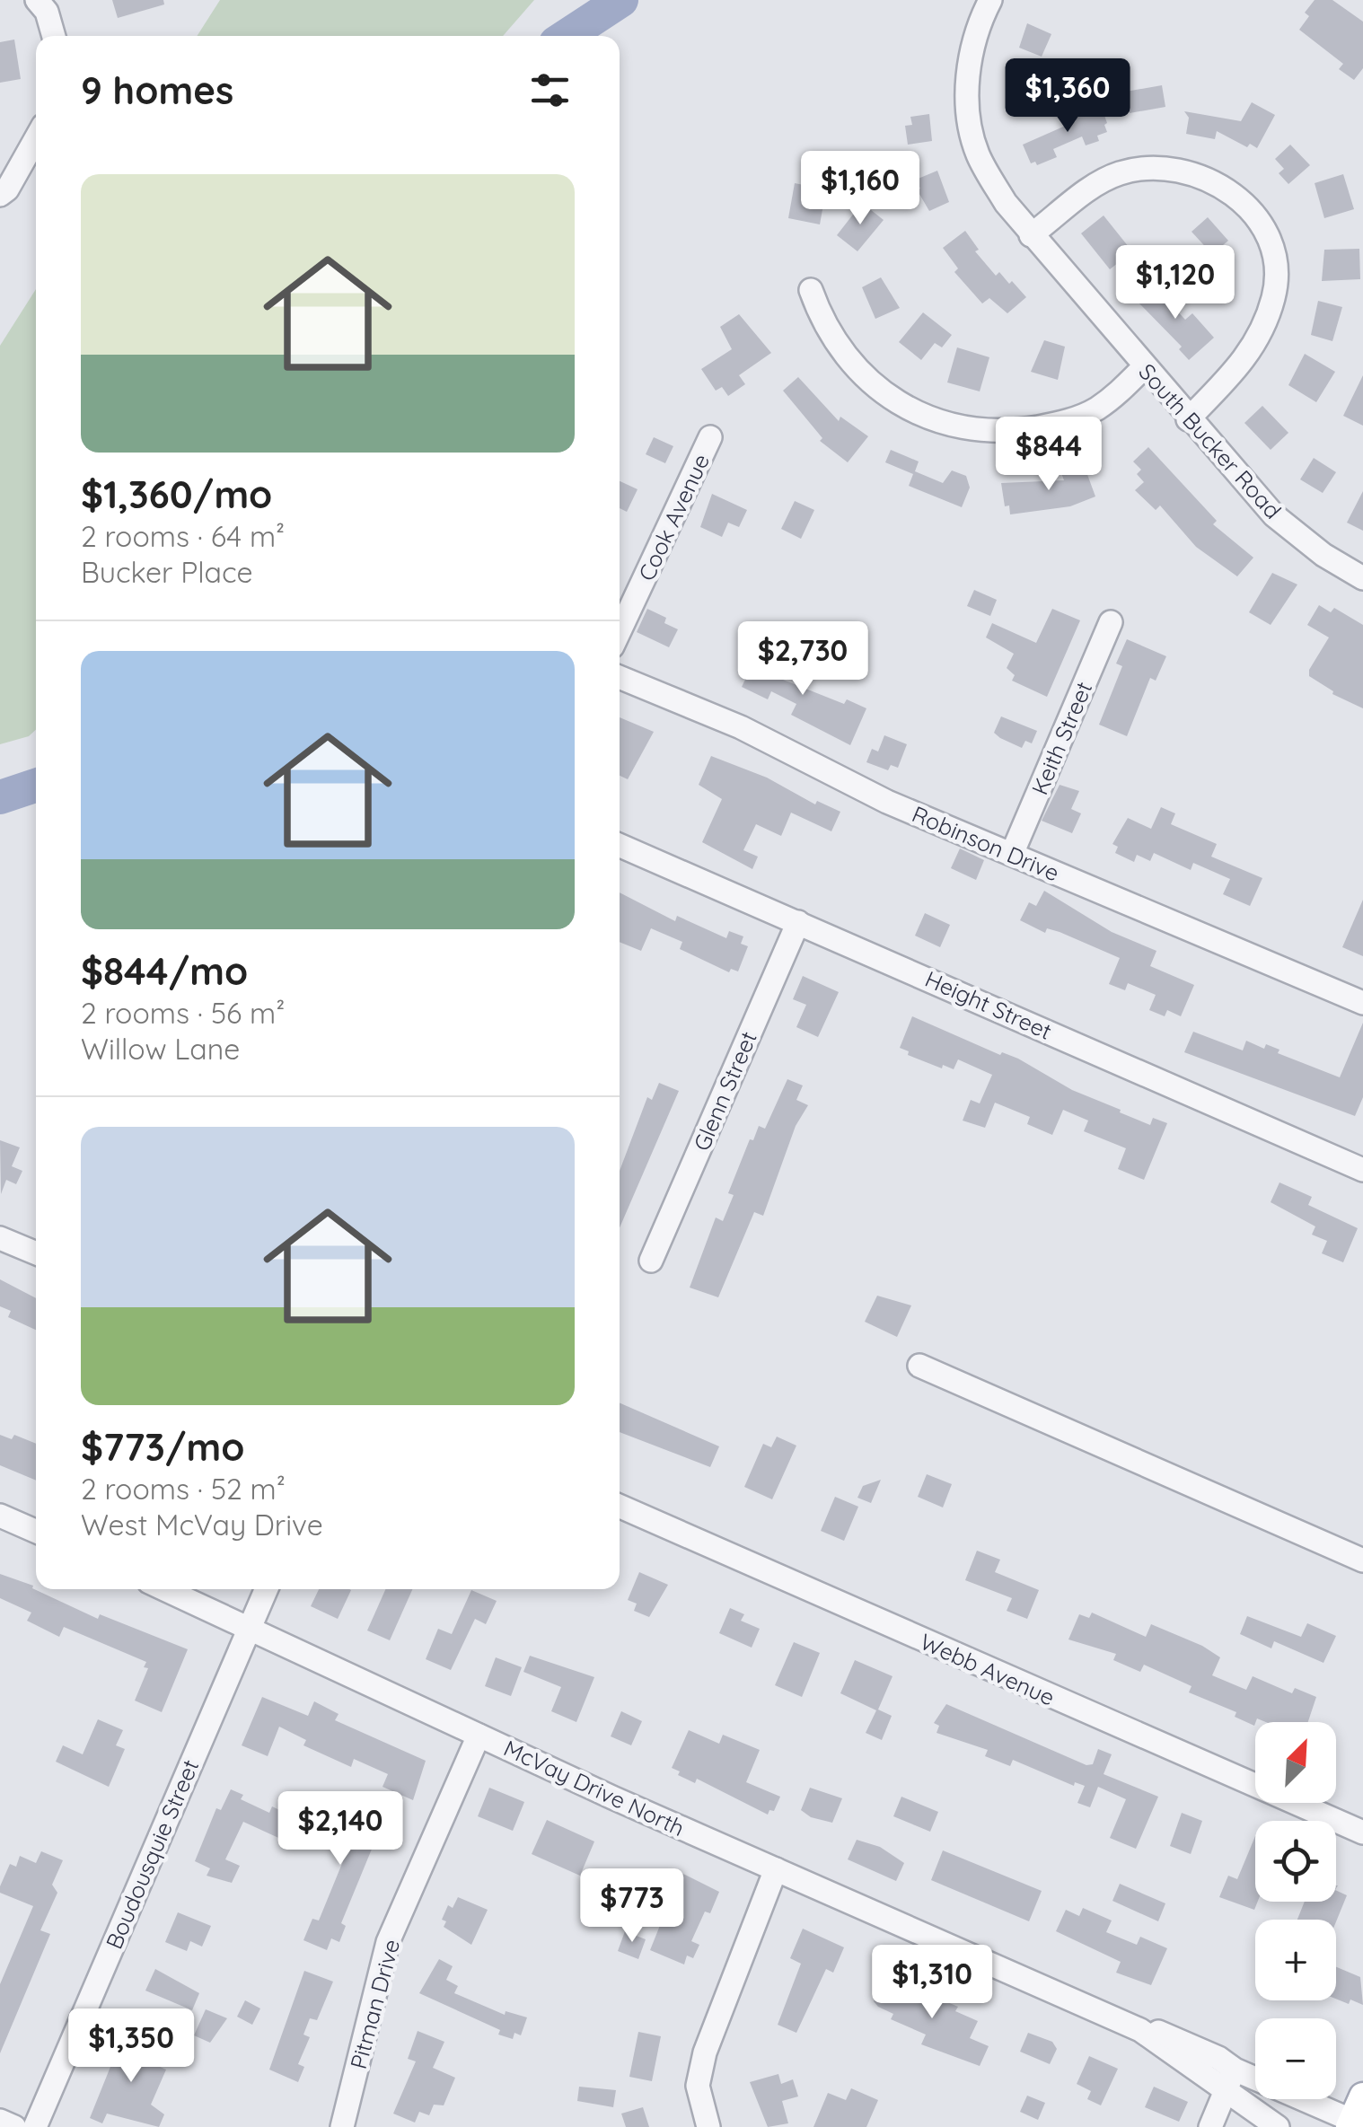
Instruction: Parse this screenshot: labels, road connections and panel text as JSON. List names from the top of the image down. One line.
{"streets":{"street":["South Bucker Road","Cook Avenue","Keith Street","Robinson Drive","Height Street","Glenn Street","Webb Avenue","McVay Drive North","Boudousquie Street","Pitman Drive"]},"crossings":[["Keith Street","Robinson Drive"],["Height Street","Glenn Street"],["McVay Drive North","Boudousquie Street"],["McVay Drive North","Pitman Drive"]],"north":"top right","page":{"heading":"9 homes","price":["$1,360","$1,160","$1,120","$844","$2,730","$2,140","$773","$1,310","$1,350"],"list":[{"name":"$1,360/mo","note":"2 rooms · 64 m² · Bucker Place"},{"name":"$844/mo","note":"2 rooms · 56 m² · Willow Lane"},{"name":"$773/mo","note":"2 rooms · 52 m² · West McVay Drive"}],"map_buttons":["+","−"]}}
